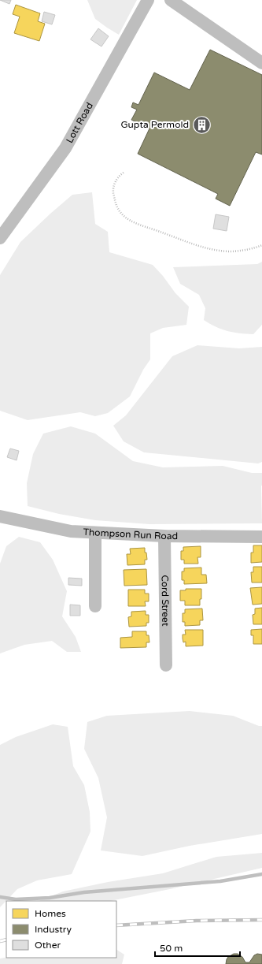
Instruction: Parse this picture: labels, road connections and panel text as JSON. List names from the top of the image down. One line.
{"streets":{"street":["Lott Road","Thompson Run Road","Cord Street"]},"crossings":[["Thompson Run Road","Cord Street"]],"places":{"building":["Gupta Permold"]},"legend":["Homes","Industry","Other"],"scale_bar":"50 m"}
